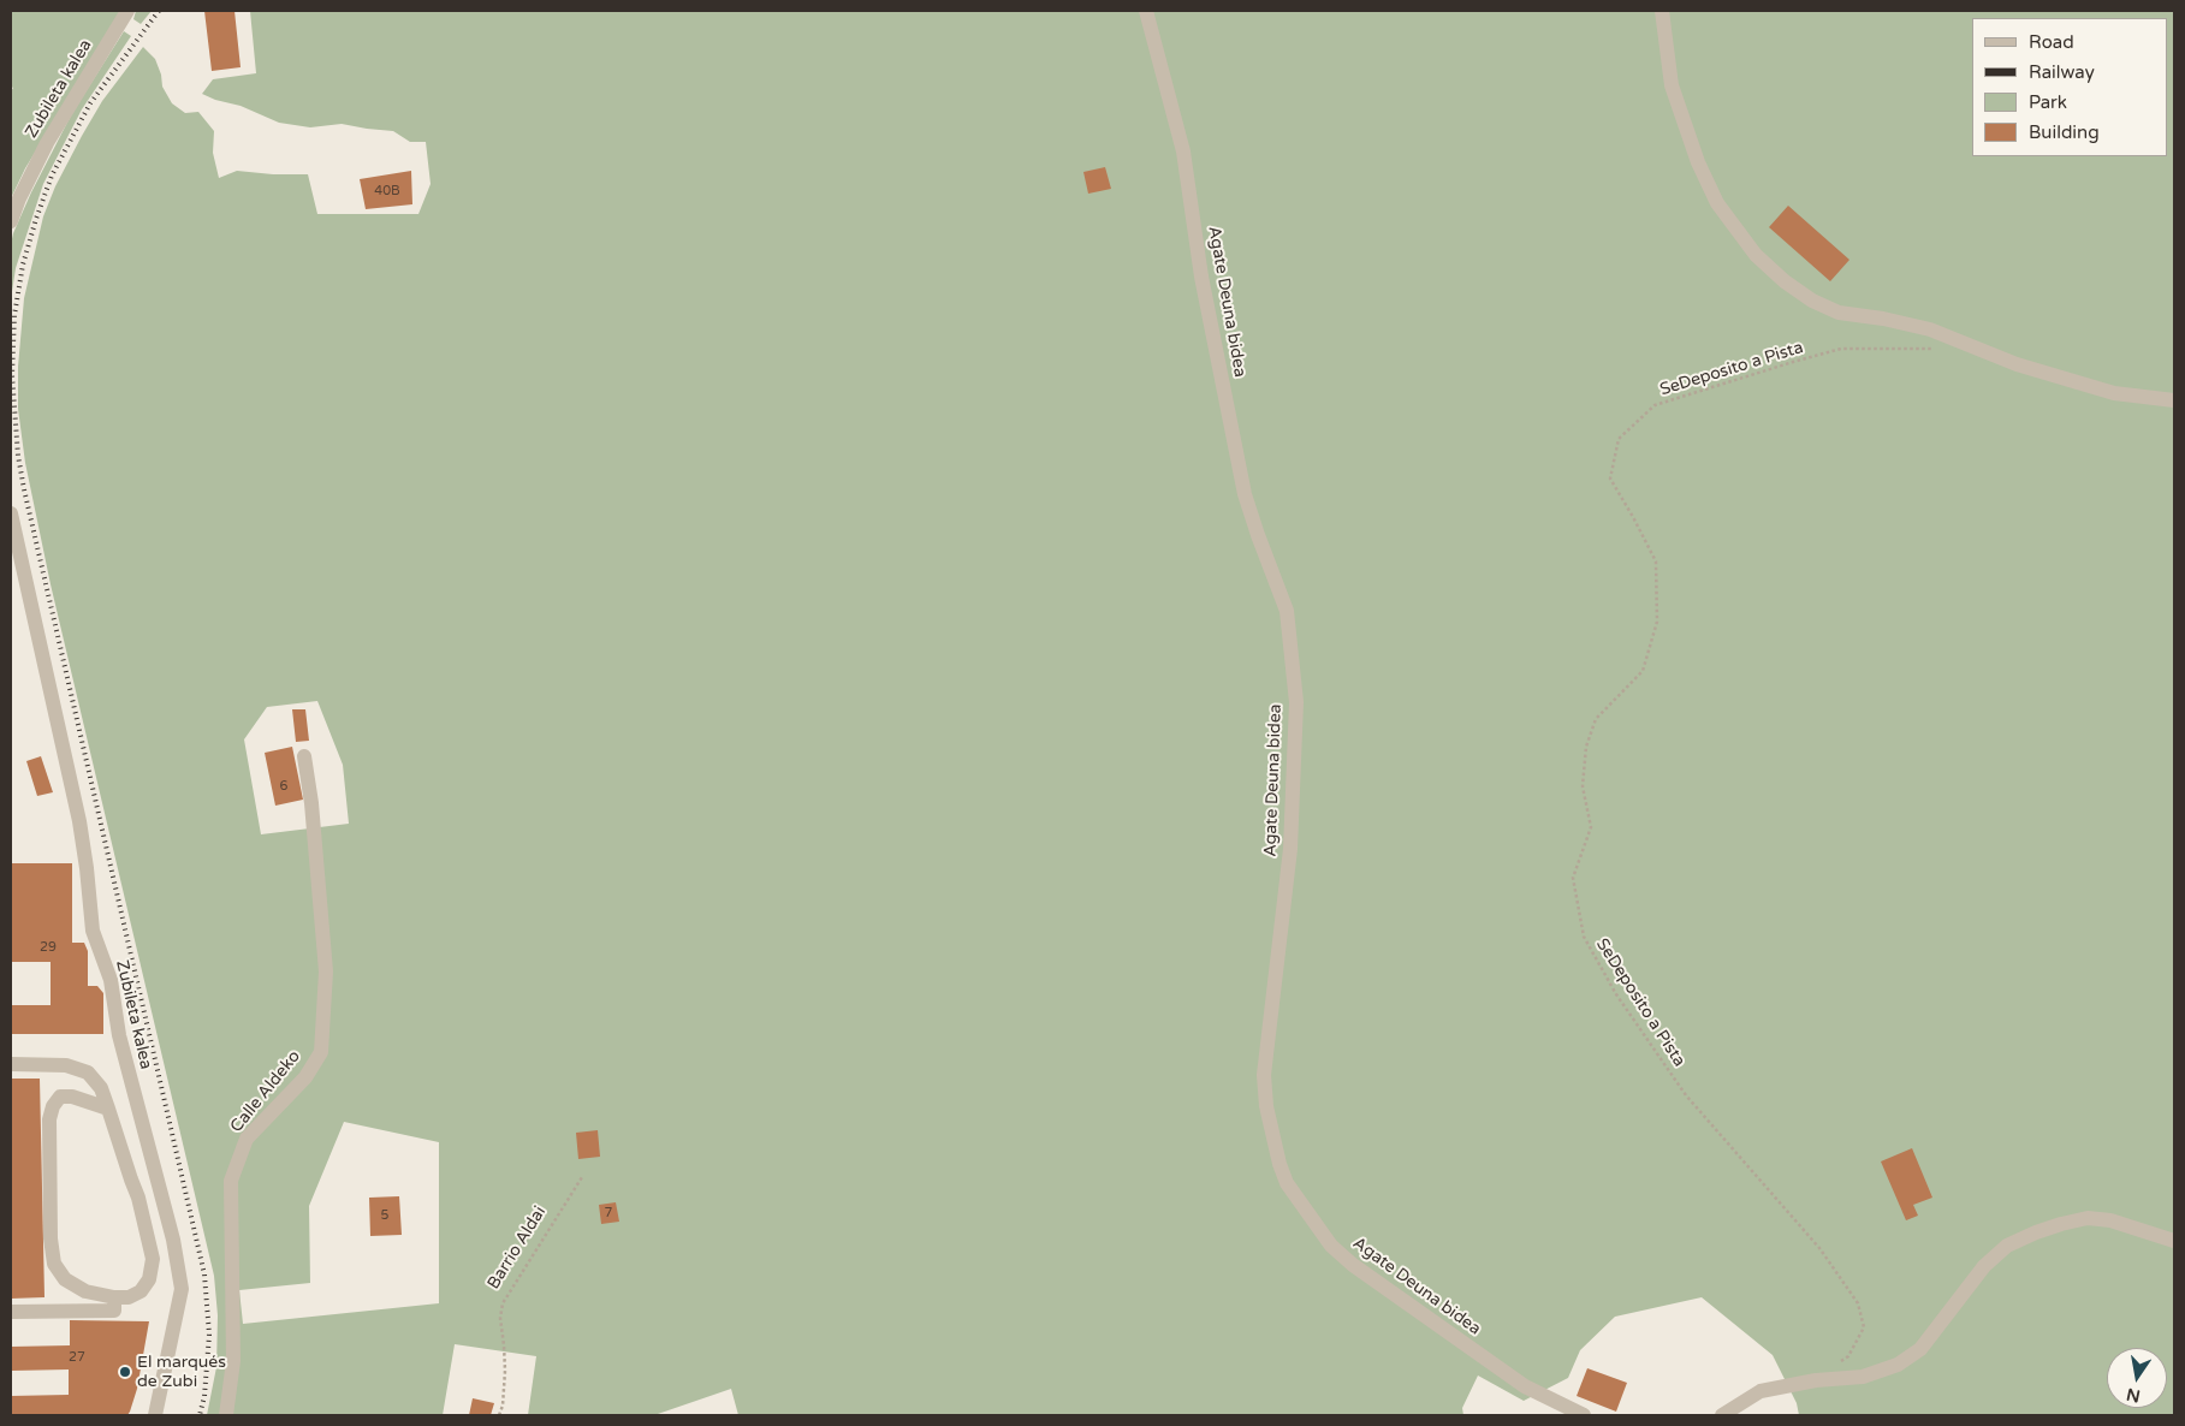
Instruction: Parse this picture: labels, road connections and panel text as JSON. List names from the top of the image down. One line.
{"streets":{"street":["Zubileta kalea","Agate Deuna bidea","Calle Aldeko"],"path":["SeDeposito a Pista","Barrio Aldai"]},"places":["El marqués de Zubi"],"house_numbers":["40B","6","29","7","5","27"],"legend":["Road","Railway","Park","Building"],"north":"bottom"}
